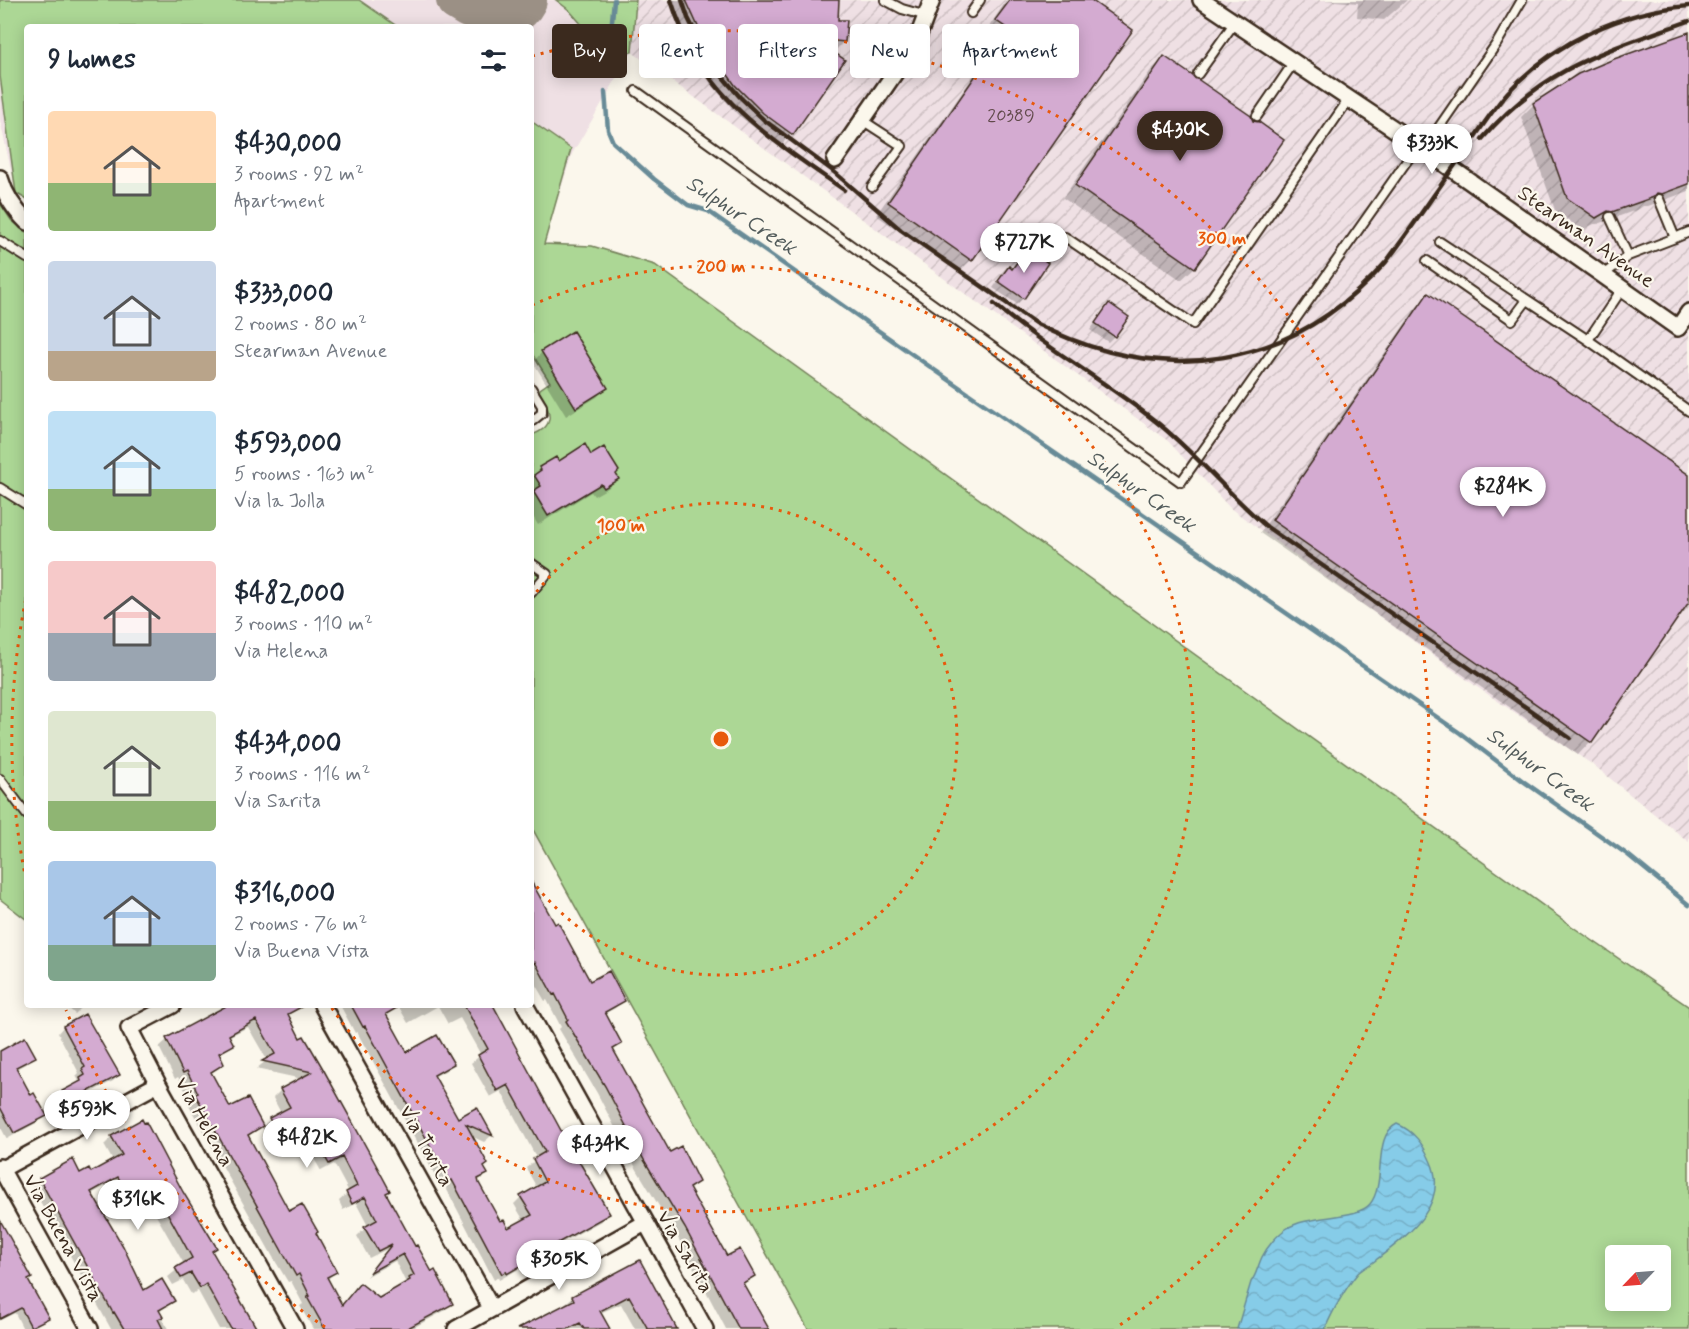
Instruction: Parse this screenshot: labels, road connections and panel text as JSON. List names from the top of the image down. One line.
{"streets":{"street":["Stearman Avenue","Via Helena","Via Tovita","Via Buena Vista","Via Sarita"]},"water":["Sulphur Creek"],"house_numbers":["20389"],"north":"bottom left","page":{"chip":["Buy","Rent","Filters","New","Apartment"],"heading":"9 homes","list":[{"name":"$430,000","note":"3 rooms · 92 m² · Apartment"},{"name":"$333,000","note":"2 rooms · 80 m² · Stearman Avenue"},{"name":"$593,000","note":"5 rooms · 163 m² · Via la Jolla"},{"name":"$482,000","note":"3 rooms · 110 m² · Via Helena"},{"name":"$434,000","note":"3 rooms · 116 m² · Via Sarita"},{"name":"$316,000","note":"2 rooms · 76 m² · Via Buena Vista"}],"price":["$430K","$333K","$727K","$284K","$593K","$482K","$434K","$316K","$305K"]},"rings":["300 m","200 m","100 m"]}
